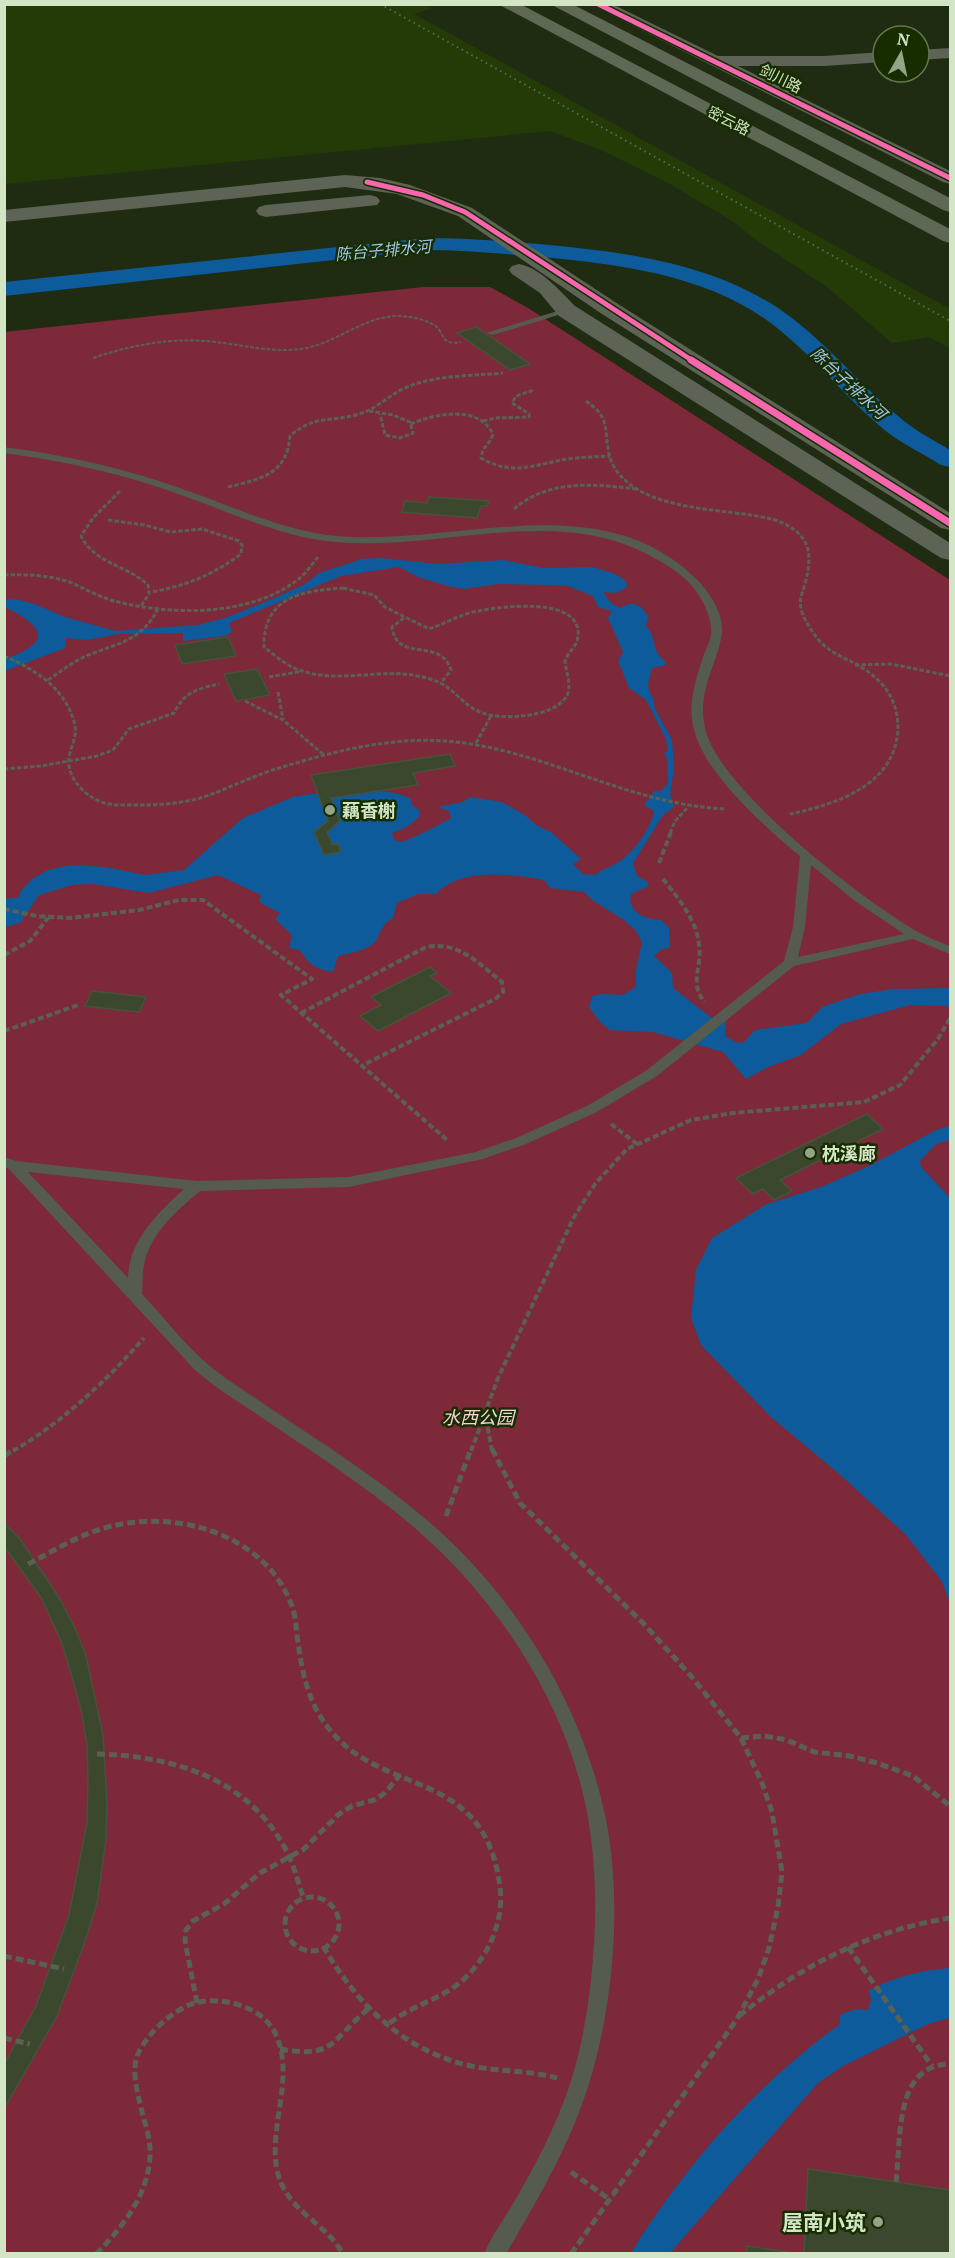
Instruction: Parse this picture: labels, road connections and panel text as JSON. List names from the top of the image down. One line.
{"streets":{"highway":["密云路"],"street":["剑川路"]},"water":["陈台子排水河"],"parks":["水西公园"],"places":["藕香榭","枕溪廊","屋南小筑"],"north":"top"}
